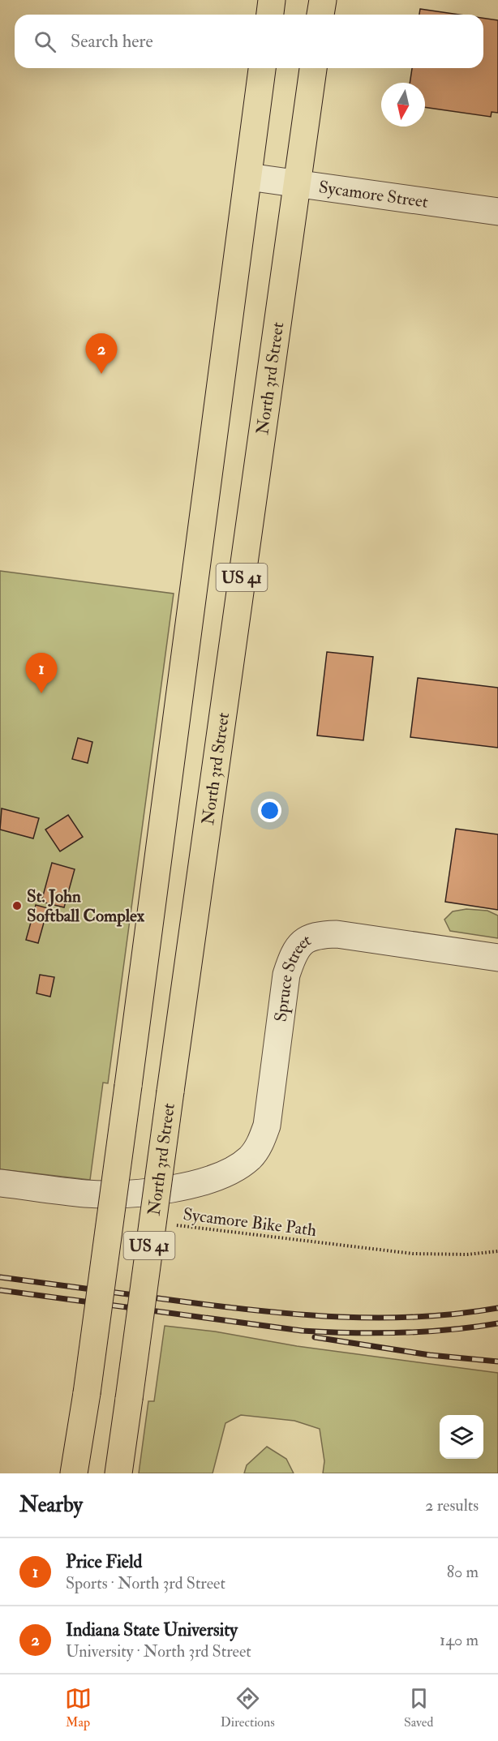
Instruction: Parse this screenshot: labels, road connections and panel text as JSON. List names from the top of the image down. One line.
{"streets":{"highway":["North 3rd Street","US 41"],"street":["Sycamore Street","Spruce Street"],"path":["Sycamore Bike Path"]},"crossings":[["Sycamore Street","North 3rd Street"],["Sycamore Street","US 41"]],"places":["St. John Softball Complex"],"north":"bottom","page":{"search":"Search here","pins":["2","1"],"heading":["Nearby","2 results"],"list":[{"mark":"1","name":"Price Field","note":"Sports · North 3rd Street","value":"80 m"},{"mark":"2","name":"Indiana State University","note":"University · North 3rd Street","value":"140 m"}],"nav":["Map","Directions","Saved"]}}
